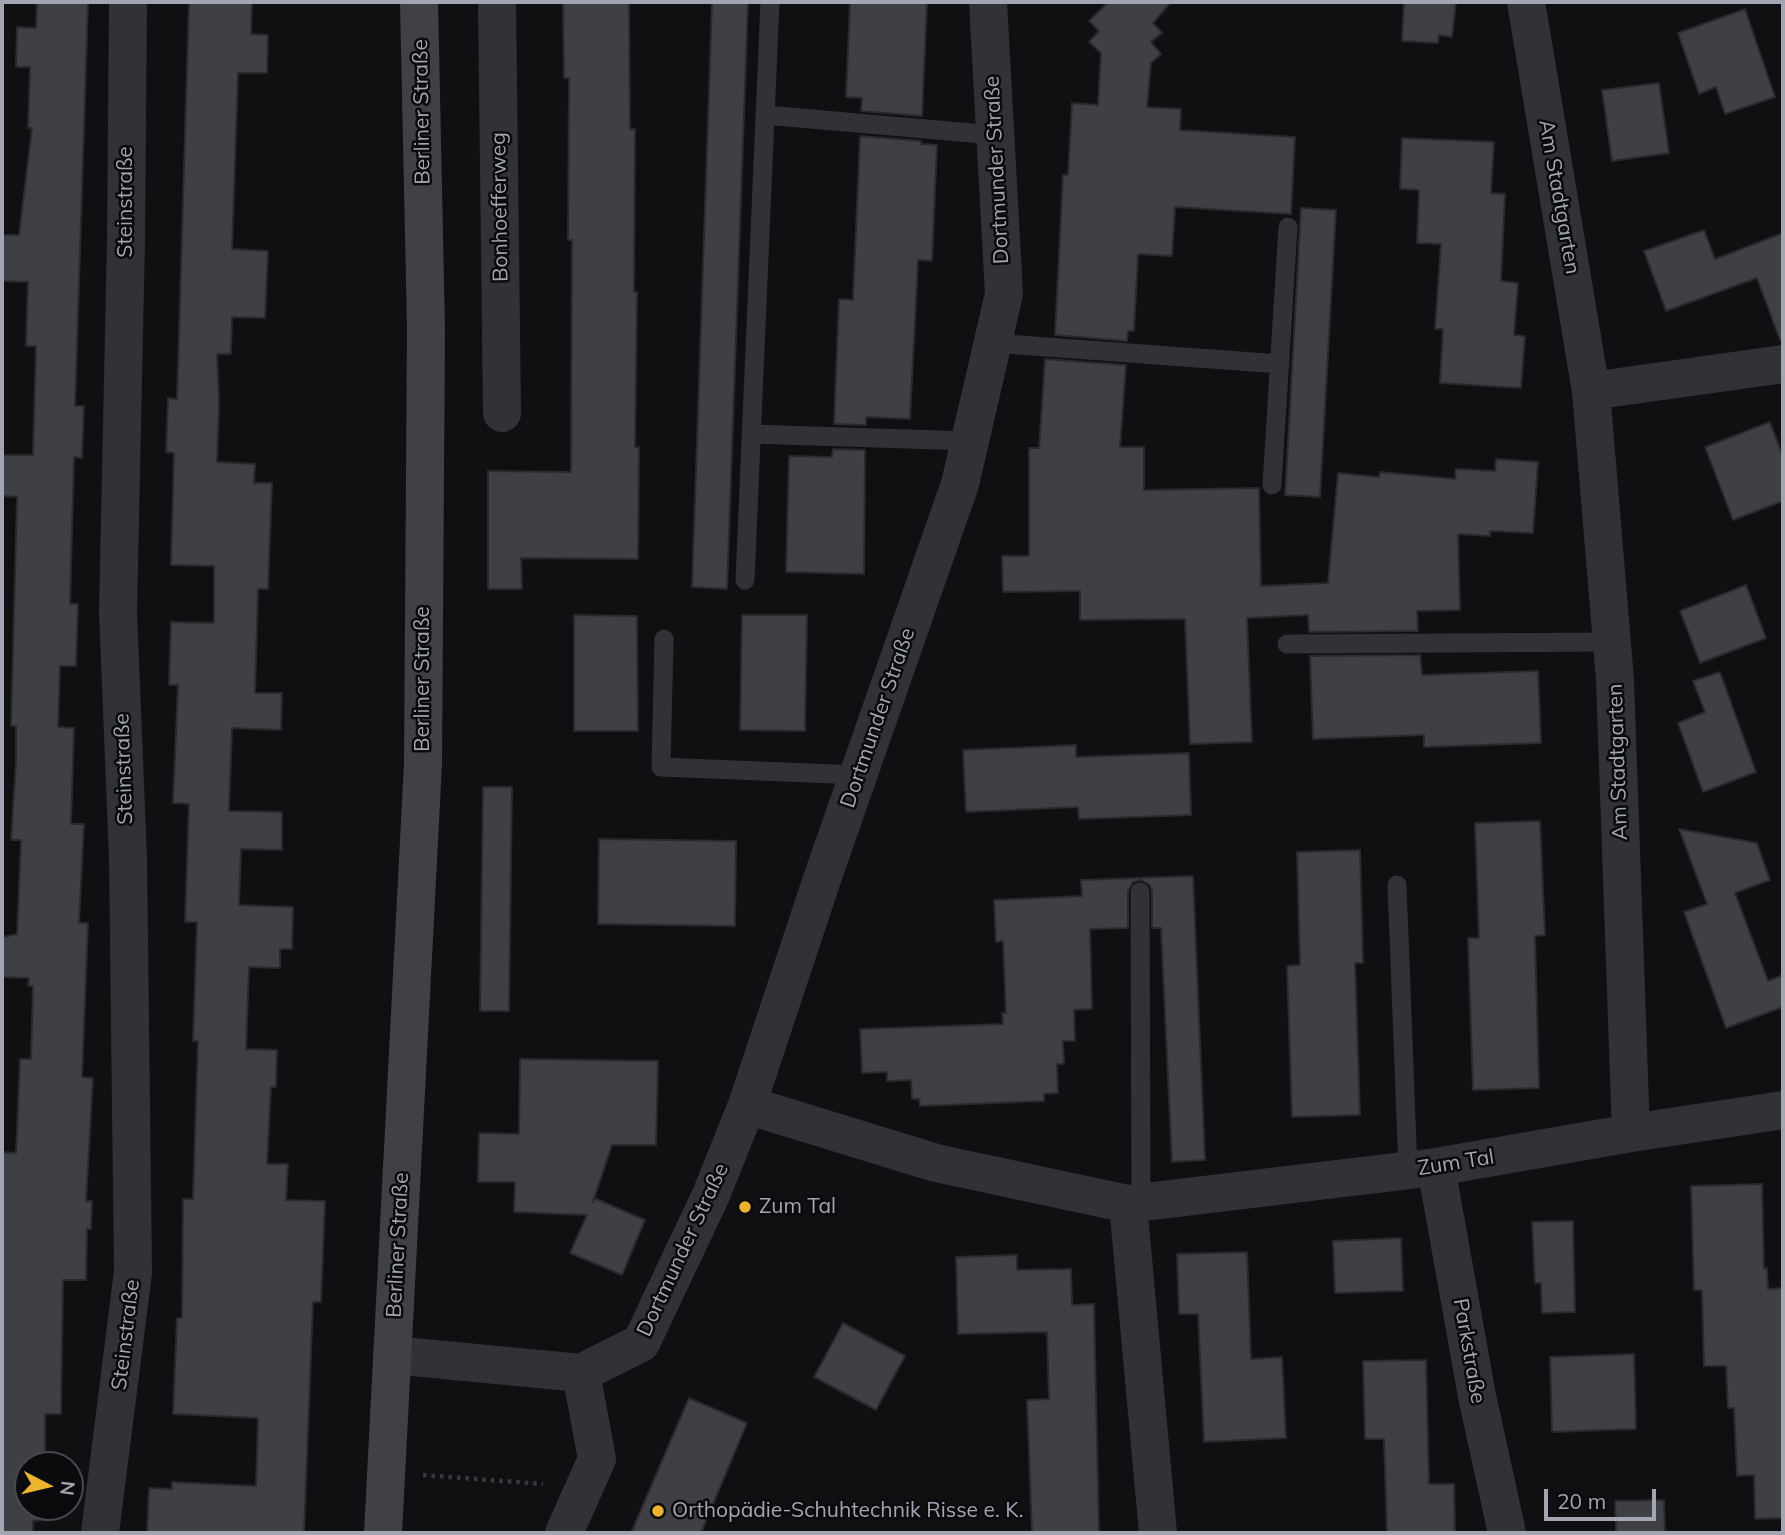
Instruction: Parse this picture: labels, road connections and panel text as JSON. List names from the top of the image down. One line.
{"streets":{"main road":["Berliner Straße"],"street":["Dortmunder Straße","Am Stadtgarten","Steinstraße","Bonhoefferweg","Zum Tal","Parkstraße"]},"crossings":[["Dortmunder Straße","Zum Tal"],["Am Stadtgarten","Zum Tal"],["Zum Tal","Parkstraße"]],"places":["Zum Tal","Orthopädie-Schuhtechnik Risse e. K."],"scale_bar":"20 m","north":"right"}
